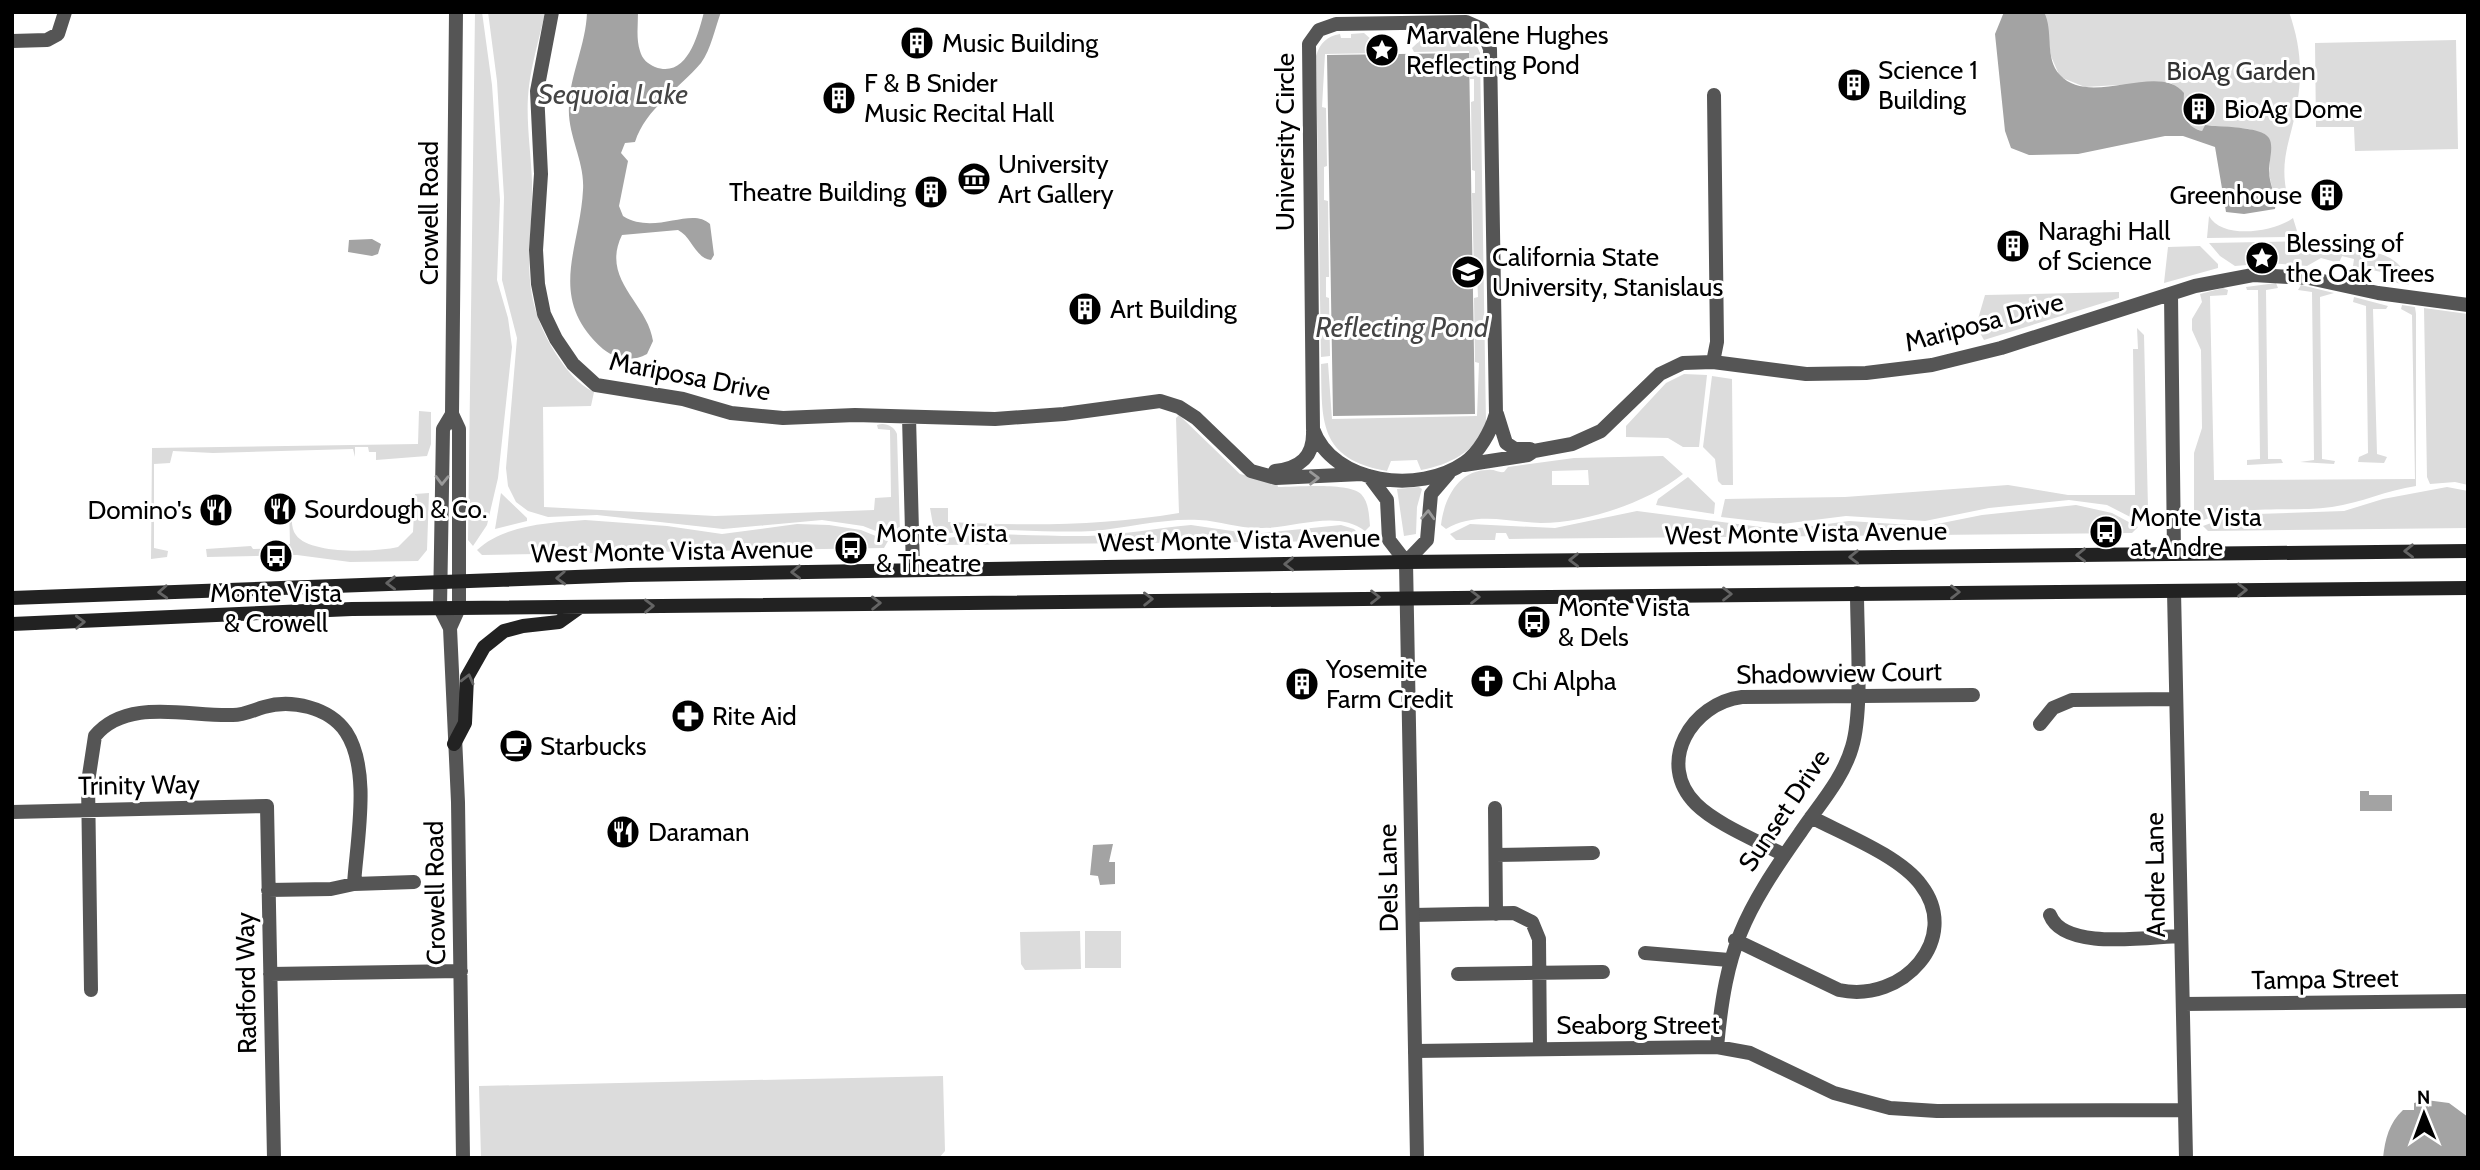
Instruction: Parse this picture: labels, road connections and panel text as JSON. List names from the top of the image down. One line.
{"streets":{"main road":["West Monte Vista Avenue"],"street":["University Circle","Crowell Road","Mariposa Drive","Shadowview Court","Trinity Way","Sunset Drive","Andre Lane","Dels Lane","Tampa Street","Radford Way","Seaborg Street"]},"crossings":[["University Circle","Mariposa Drive"],["University Circle","West Monte Vista Avenue"],["University Circle","Dels Lane"],["Crowell Road","West Monte Vista Avenue"],["West Monte Vista Avenue","Sunset Drive"],["West Monte Vista Avenue","Andre Lane"],["West Monte Vista Avenue","Dels Lane"],["Shadowview Court","Sunset Drive"],["Trinity Way","Radford Way"],["Sunset Drive","Seaborg Street"],["Andre Lane","Tampa Street"],["Andre Lane","Seaborg Street"],["Dels Lane","Seaborg Street"]],"water":["Sequoia Lake","Reflecting Pond"],"parks":["BioAg Garden"],"places":{"building":["Music Building","Science 1 Building","F & B Snider Music Recital Hall","BioAg Dome","Theatre Building","Greenhouse","Naraghi Hall of Science","Art Building","Yosemite Farm Credit"],"place":["Marvalene Hughes Reflecting Pond","Blessing of the Oak Trees"],"museum":["University Art Gallery"],"school or university":["California State University, Stanislaus"],"restaurant":["Sourdough & Co.","Domino's","Daraman"],"bus stop":["Monte Vista at Andre","Monte Vista & Theatre","Monte Vista & Crowell","Monte Vista & Dels"],"church":["Chi Alpha"],"pharmacy":["Rite Aid"],"cafe":["Starbucks"]},"north":"top"}
